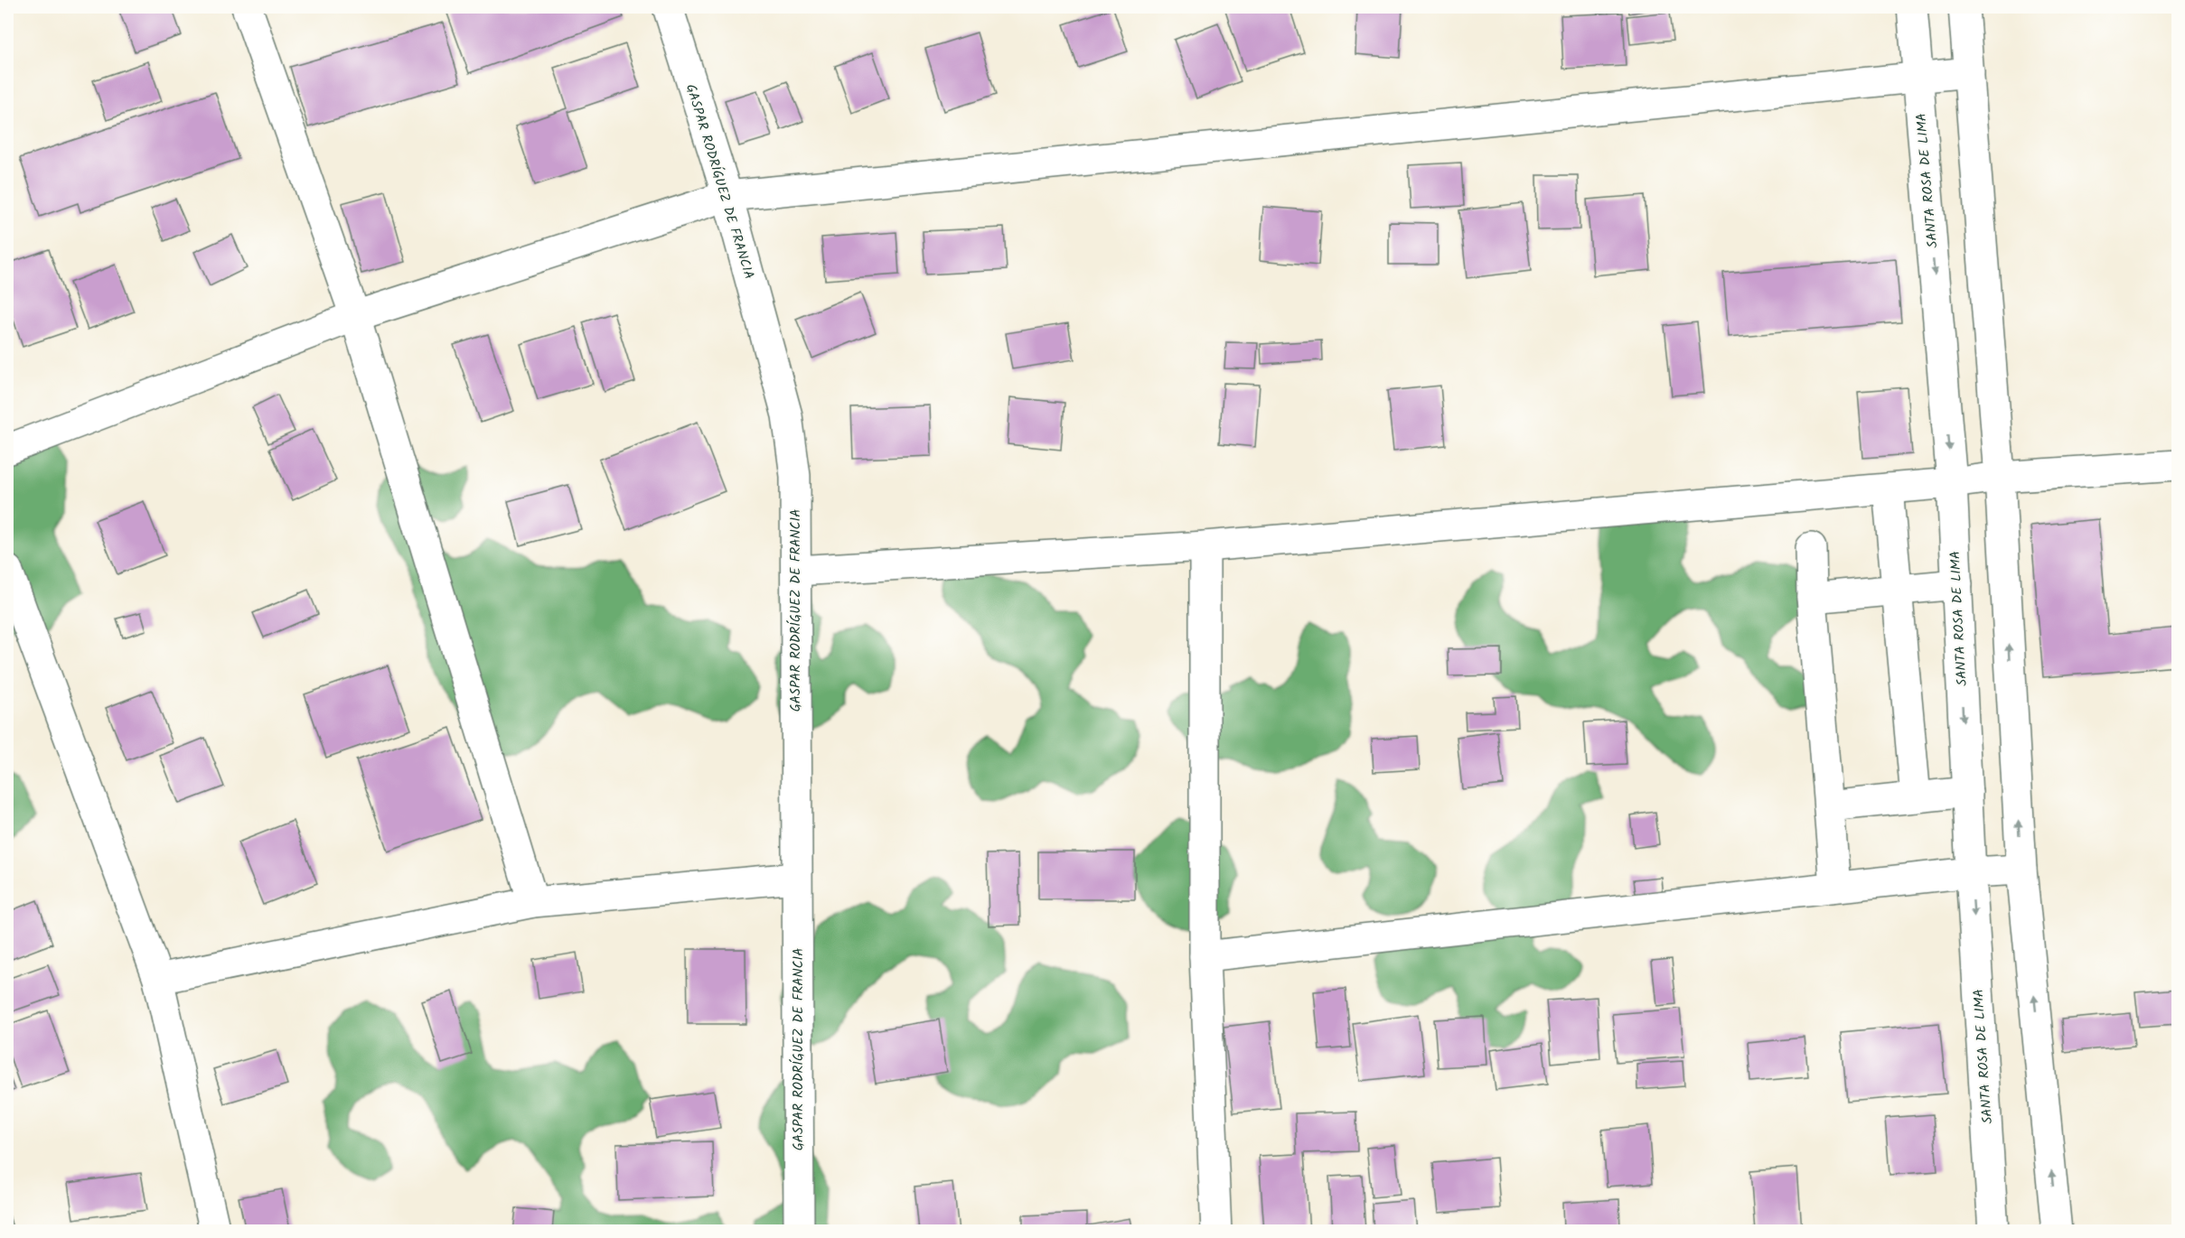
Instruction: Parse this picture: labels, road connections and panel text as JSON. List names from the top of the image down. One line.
{"streets":{"street":["SANTA ROSA DE LIMA","GASPAR RODRÍGUEZ DE FRANCIA"]}}
